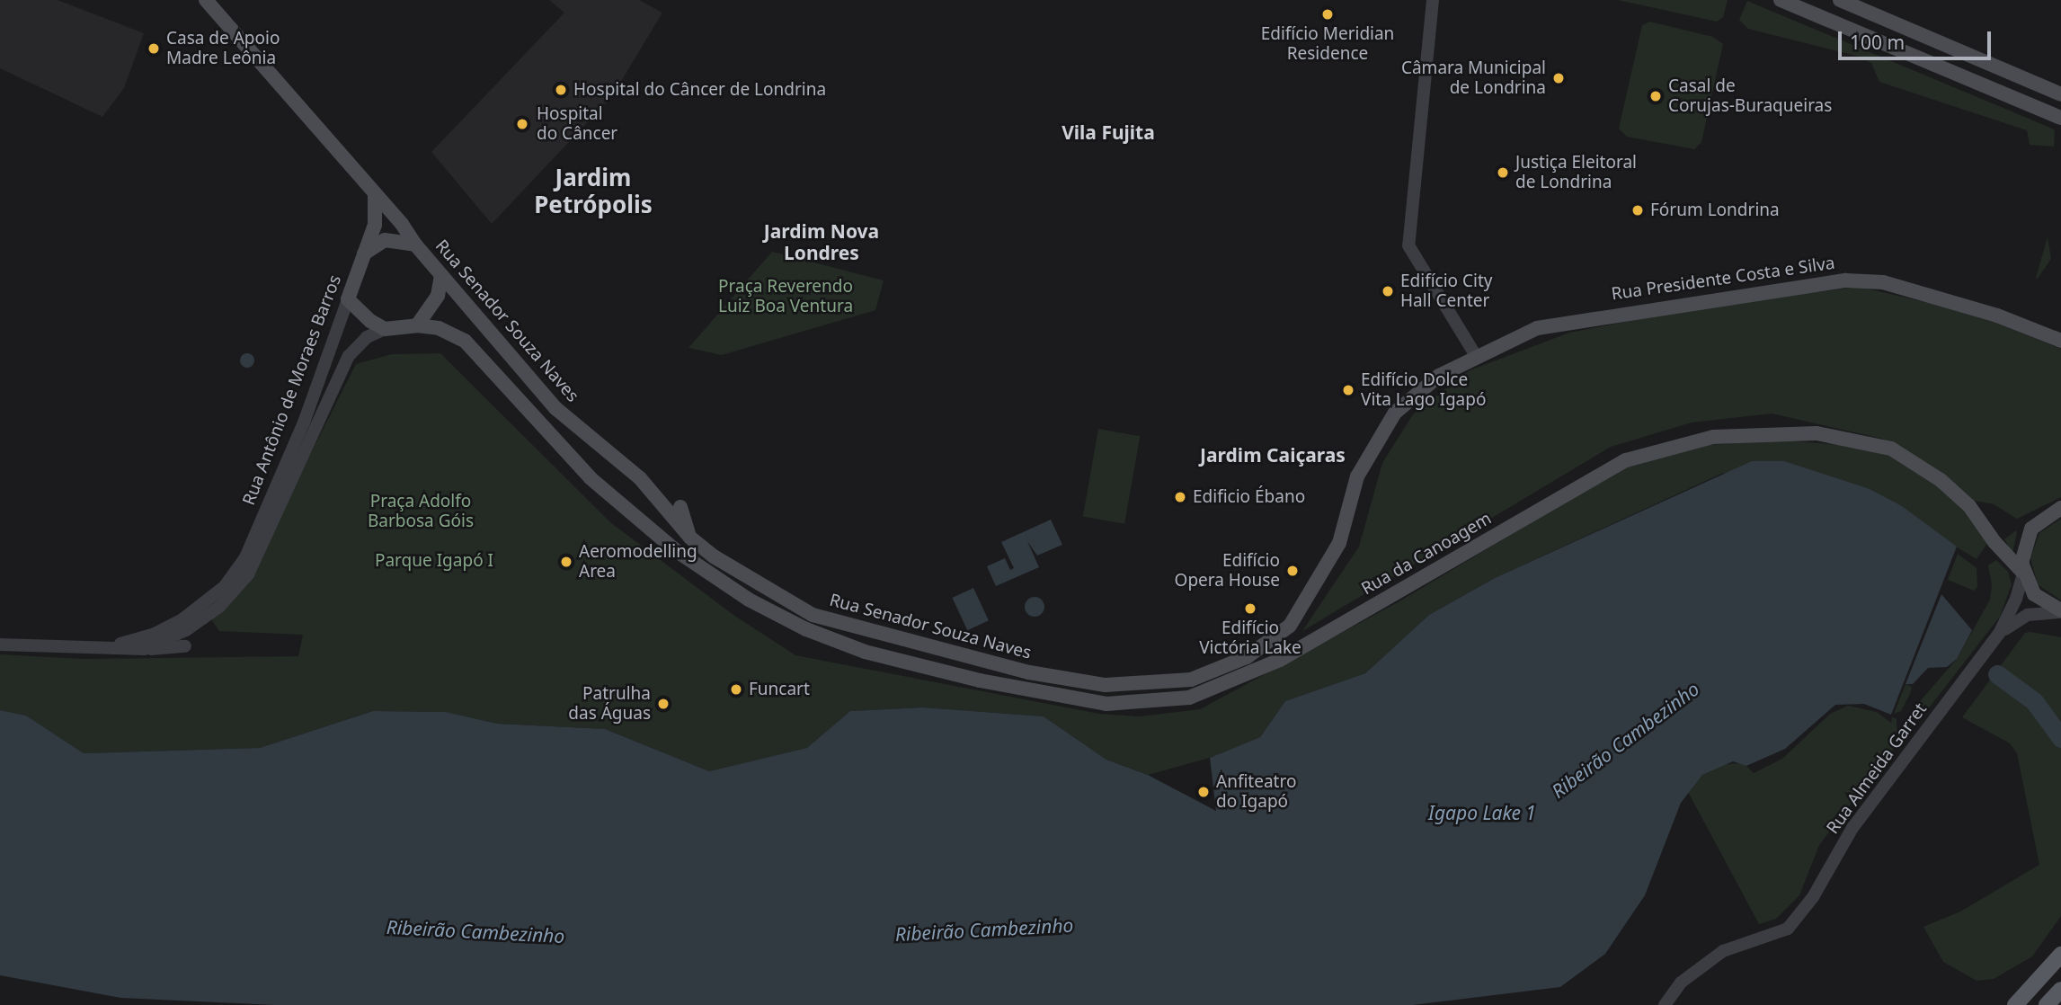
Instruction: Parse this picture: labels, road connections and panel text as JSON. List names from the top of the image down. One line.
{"streets":{"main road":["Rua Presidente Costa e Silva","Rua Senador Souza Naves","Rua Antônio de Moraes Barros","Rua da Canoagem"],"street":["Rua Almeida Garret"]},"crossings":[["Rua Presidente Costa e Silva","Rua Senador Souza Naves"],["Rua Senador Souza Naves","Rua Antônio de Moraes Barros"],["Rua Senador Souza Naves","Rua da Canoagem"],["Rua Antônio de Moraes Barros","Rua da Canoagem"],["Rua da Canoagem","Rua Almeida Garret"]],"districts":["Vila Fujita","Jardim Petrópolis","Jardim Nova Londres","Jardim Caiçaras"],"water":["Ribeirão Cambezinho","Igapo Lake 1"],"parks":["Praça Reverendo Luiz Boa Ventura","Praça Adolfo Barbosa Góis","Parque Igapó I"],"places":["Edifício Meridian Residence","Casa de Apoio Madre Leônia","Câmara Municipal de Londrina","Hospital do Câncer de Londrina","Casal de Corujas-Buraqueiras","Hospital do Câncer","Justiça Eleitoral de Londrina","Fórum Londrina","Edifício City Hall Center","Edifício Dolce Vita Lago Igapó","Edificio Ébano","Aeromodelling Area","Edifício Opera House","Edifício Victória Lake","Funcart","Patrulha das Águas","Anfiteatro do Igapó"],"scale_bar":"100 m"}
